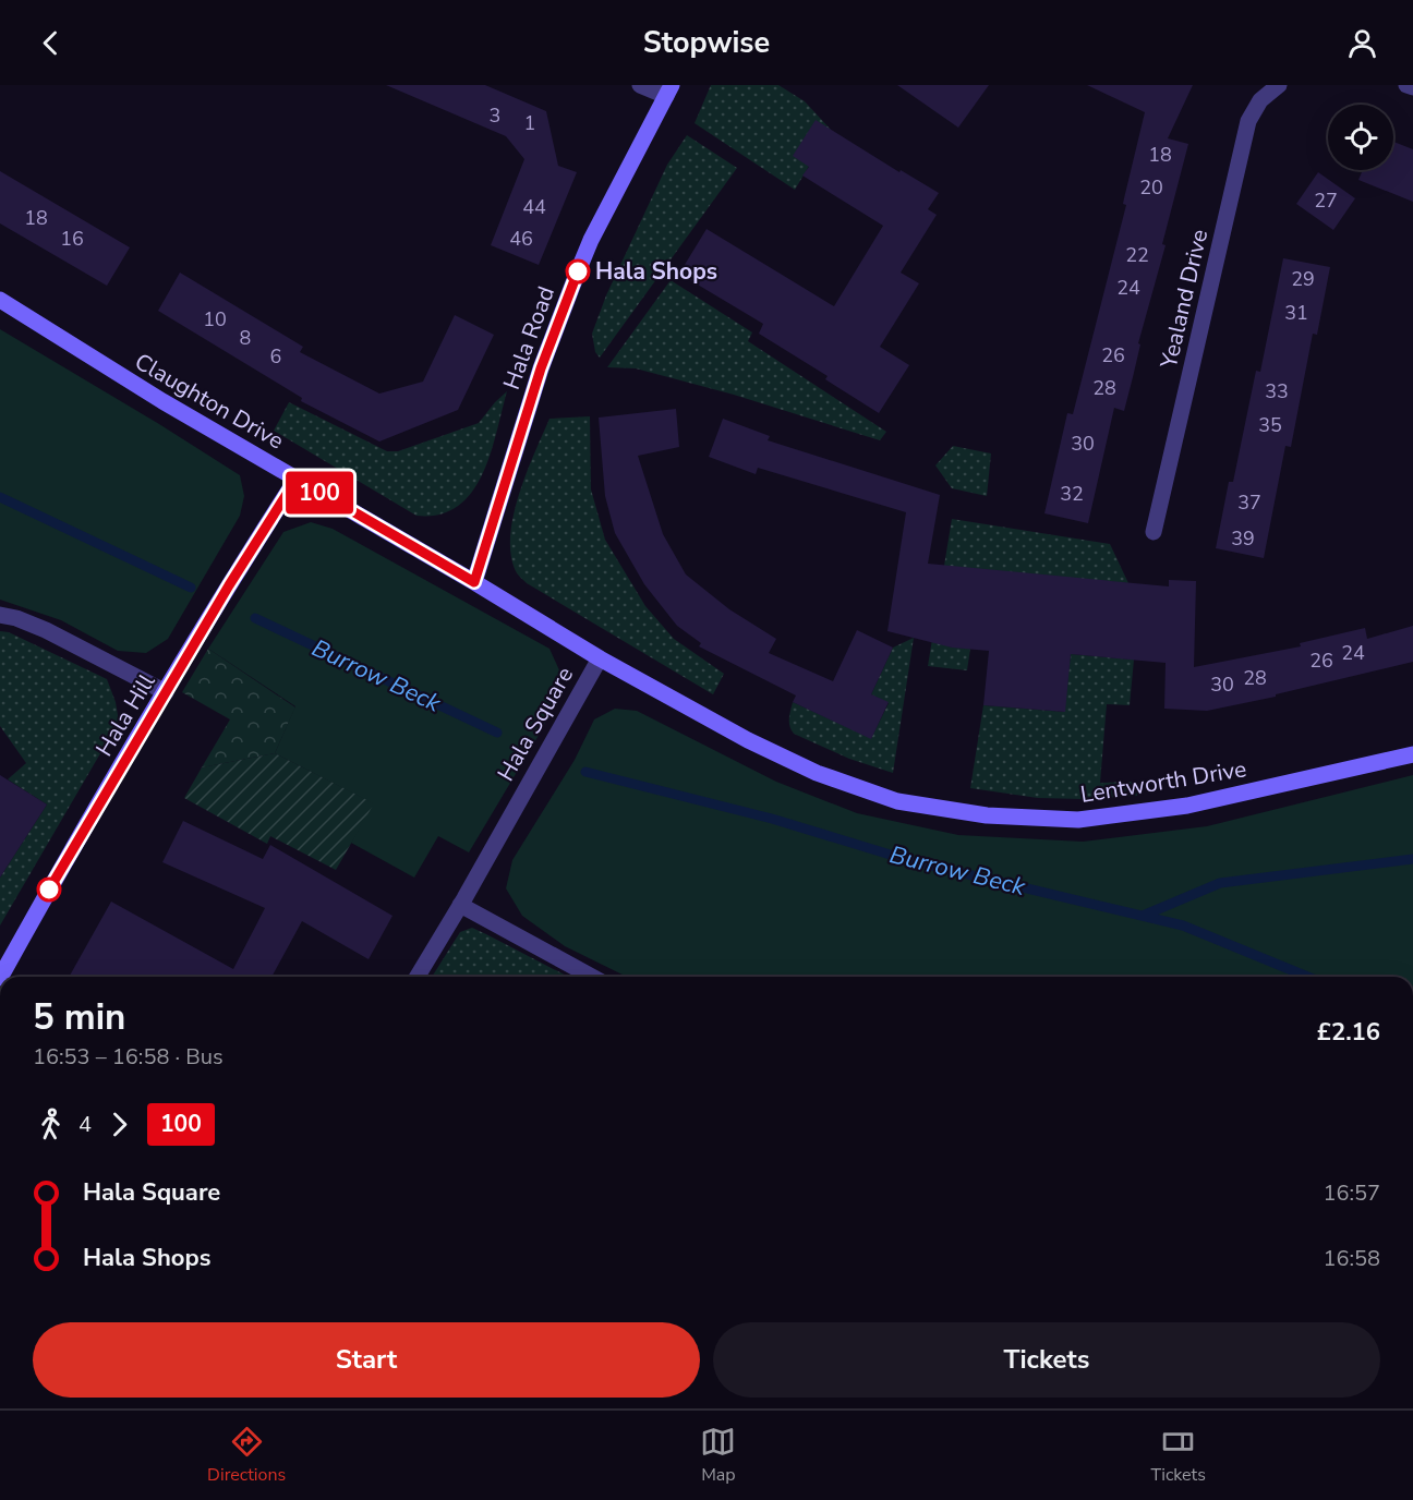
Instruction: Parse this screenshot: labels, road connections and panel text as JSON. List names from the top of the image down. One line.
{"streets":{"street":["Yealand Drive","Hala Road","Claughton Drive","Hala Hill","Hala Square","Lentworth Drive"]},"crossings":[["Hala Road","Claughton Drive"],["Claughton Drive","Hala Hill"],["Claughton Drive","Hala Square"],["Claughton Drive","Lentworth Drive"],["Hala Square","Lentworth Drive"]],"water":["Burrow Beck"],"places":["Hala Shops"],"lines":["bus line 100"],"house_numbers":["3","1","18","20","27","44","18","16","46","22","29","24","31","10","8","26","6","28","33","35","30","32","37","39","24","26","28","30"],"page":{"header":"Stopwise","on_map":"100","heading":["5 min","16:53 – 16:58 · Bus","£2.16"],"legs":["4","100"],"list":[{"name":"Hala Square","value":"16:57"},{"name":"Hala Shops","value":"16:58"}],"buttons":["Start","Tickets"],"tabs":["Directions","Map","Tickets"]}}
